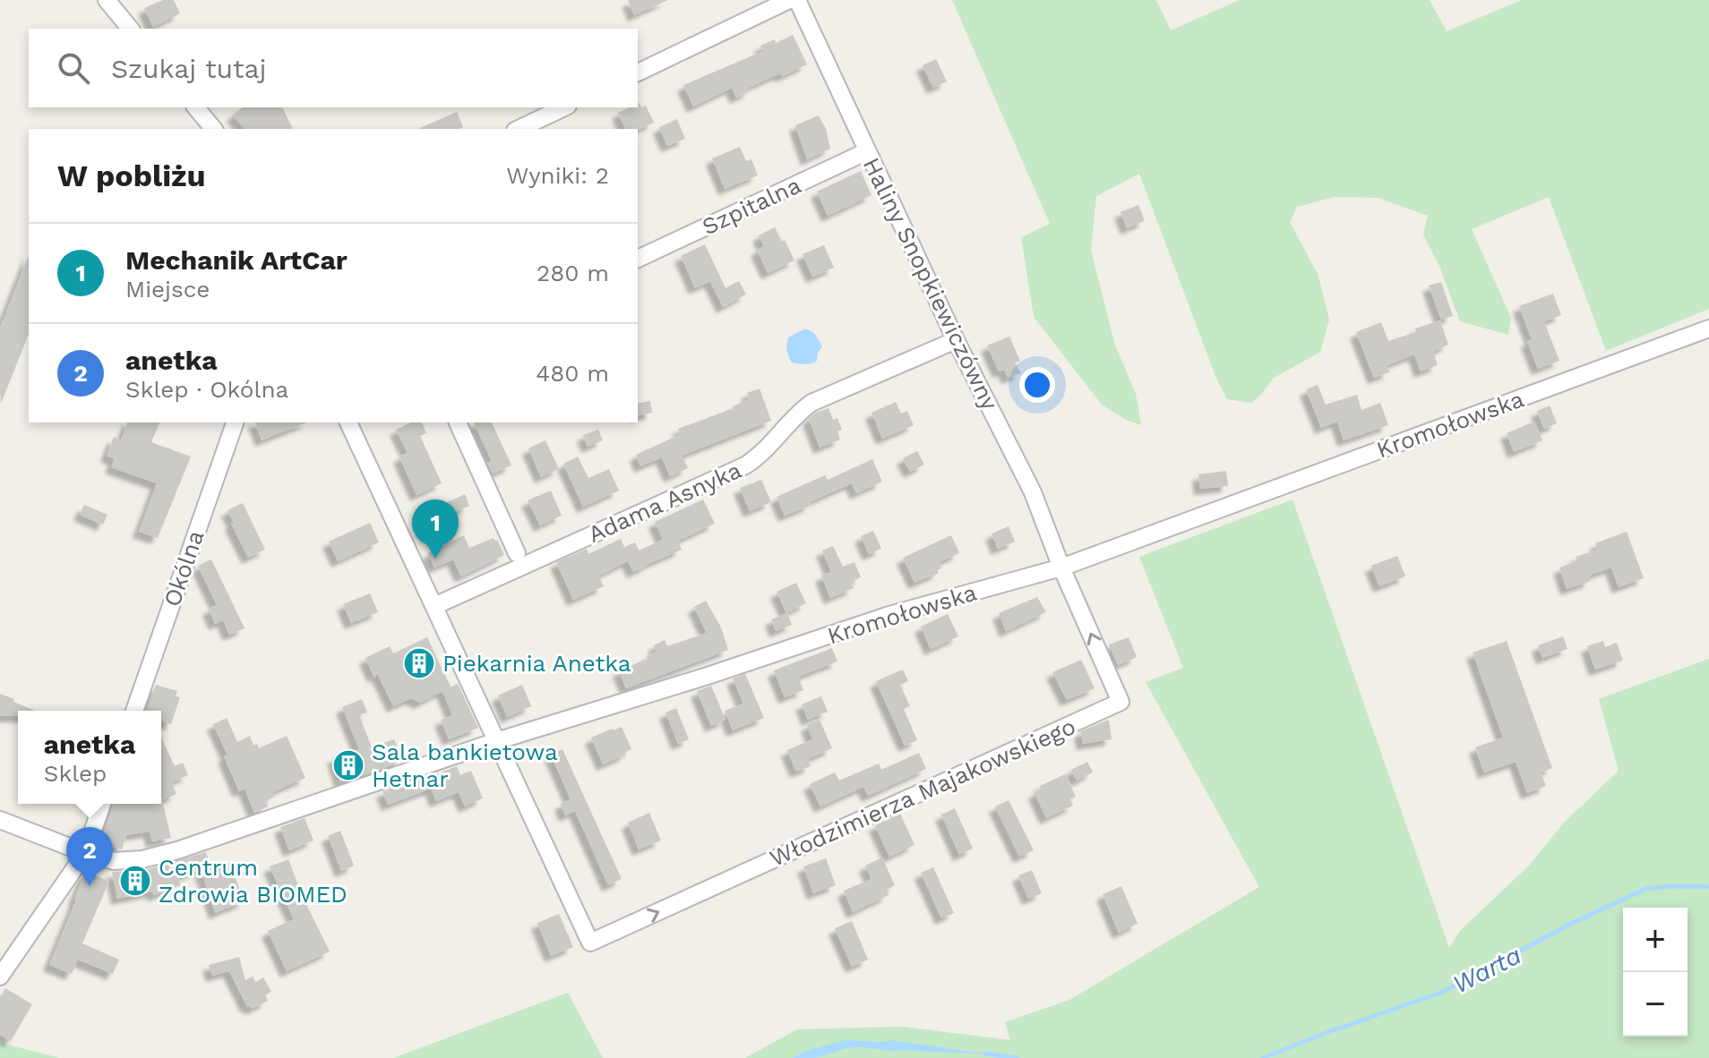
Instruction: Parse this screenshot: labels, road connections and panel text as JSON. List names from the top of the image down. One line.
{"streets":{"street":["Szpitalna","Haliny Snopkiewiczówny","Kromołowska","Adama Asnyka","Okólna","Włodzimierza Majakowskiego"]},"crossings":[["Szpitalna","Haliny Snopkiewiczówny"],["Haliny Snopkiewiczówny","Kromołowska"],["Haliny Snopkiewiczówny","Adama Asnyka"],["Haliny Snopkiewiczówny","Włodzimierza Majakowskiego"],["Kromołowska","Włodzimierza Majakowskiego"]],"water":["Warta"],"places":{"building":["Piekarnia Anetka","Sala bankietowa Hetnar","Centrum Zdrowia BIOMED"]},"page":{"search":"Szukaj tutaj","heading":["W pobliżu","Wyniki: 2"],"list":[{"mark":"1","name":"Mechanik ArtCar","note":"Miejsce","value":"280 m"},{"mark":"2","name":"anetka","note":"Sklep · Okólna","value":"480 m"}],"pins":["1","2"],"popup":["anetka","Sklep"],"map_buttons":["+","−"]}}
